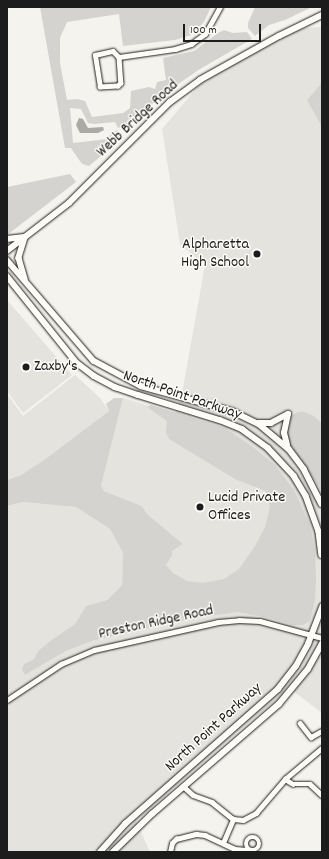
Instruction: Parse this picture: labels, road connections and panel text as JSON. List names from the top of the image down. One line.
{"streets":{"street":["Webb Bridge Road","North Point Parkway","Preston Ridge Road"]},"crossings":[["North Point Parkway","Preston Ridge Road"]],"places":["Alpharetta High School","Zaxby's","Lucid Private Offices"],"scale_bar":"100 m"}
